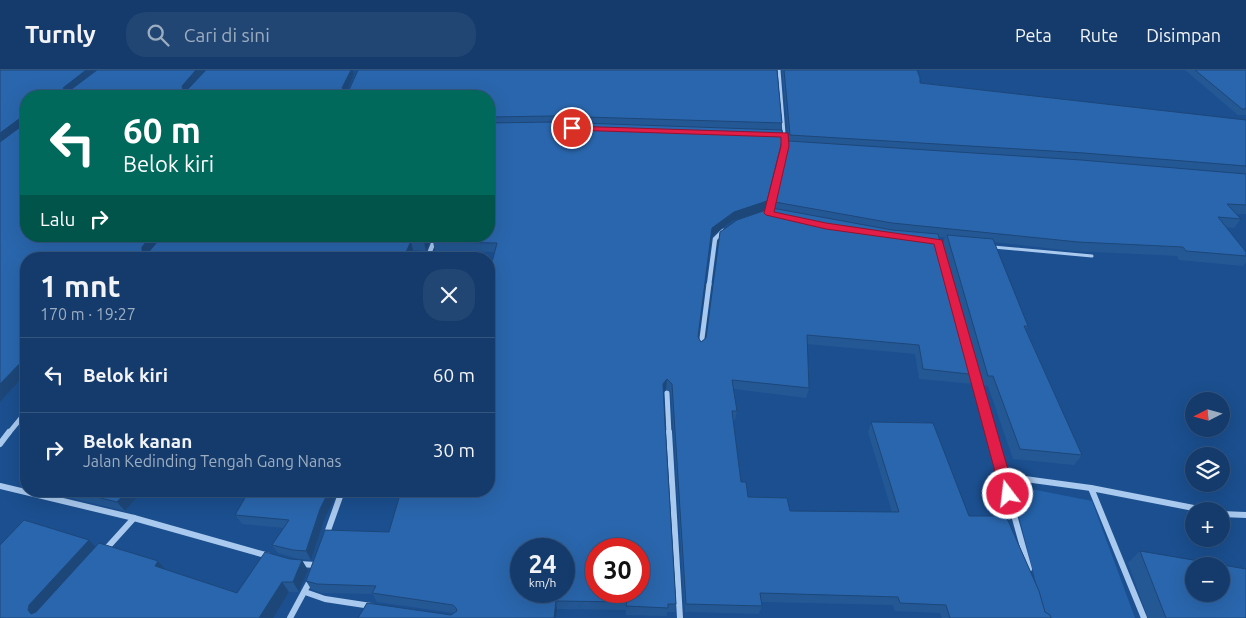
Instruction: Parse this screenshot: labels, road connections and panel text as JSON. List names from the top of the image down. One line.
{"north":"left","page":{"header":"Turnly","search":"Cari di sini","nav":["Peta","Rute","Disimpan"],"turn":["60 m","Belok kiri"],"then":"Lalu","heading":["1 mnt","170 m · 19:27"],"list":[{"name":"Belok kiri","value":"60 m"},{"name":"Belok kanan","note":"Jalan Kedinding Tengah Gang Nanas","value":"30 m"}],"map_buttons":["+","−"],"speed":"24 km/h","limit":"30"}}
